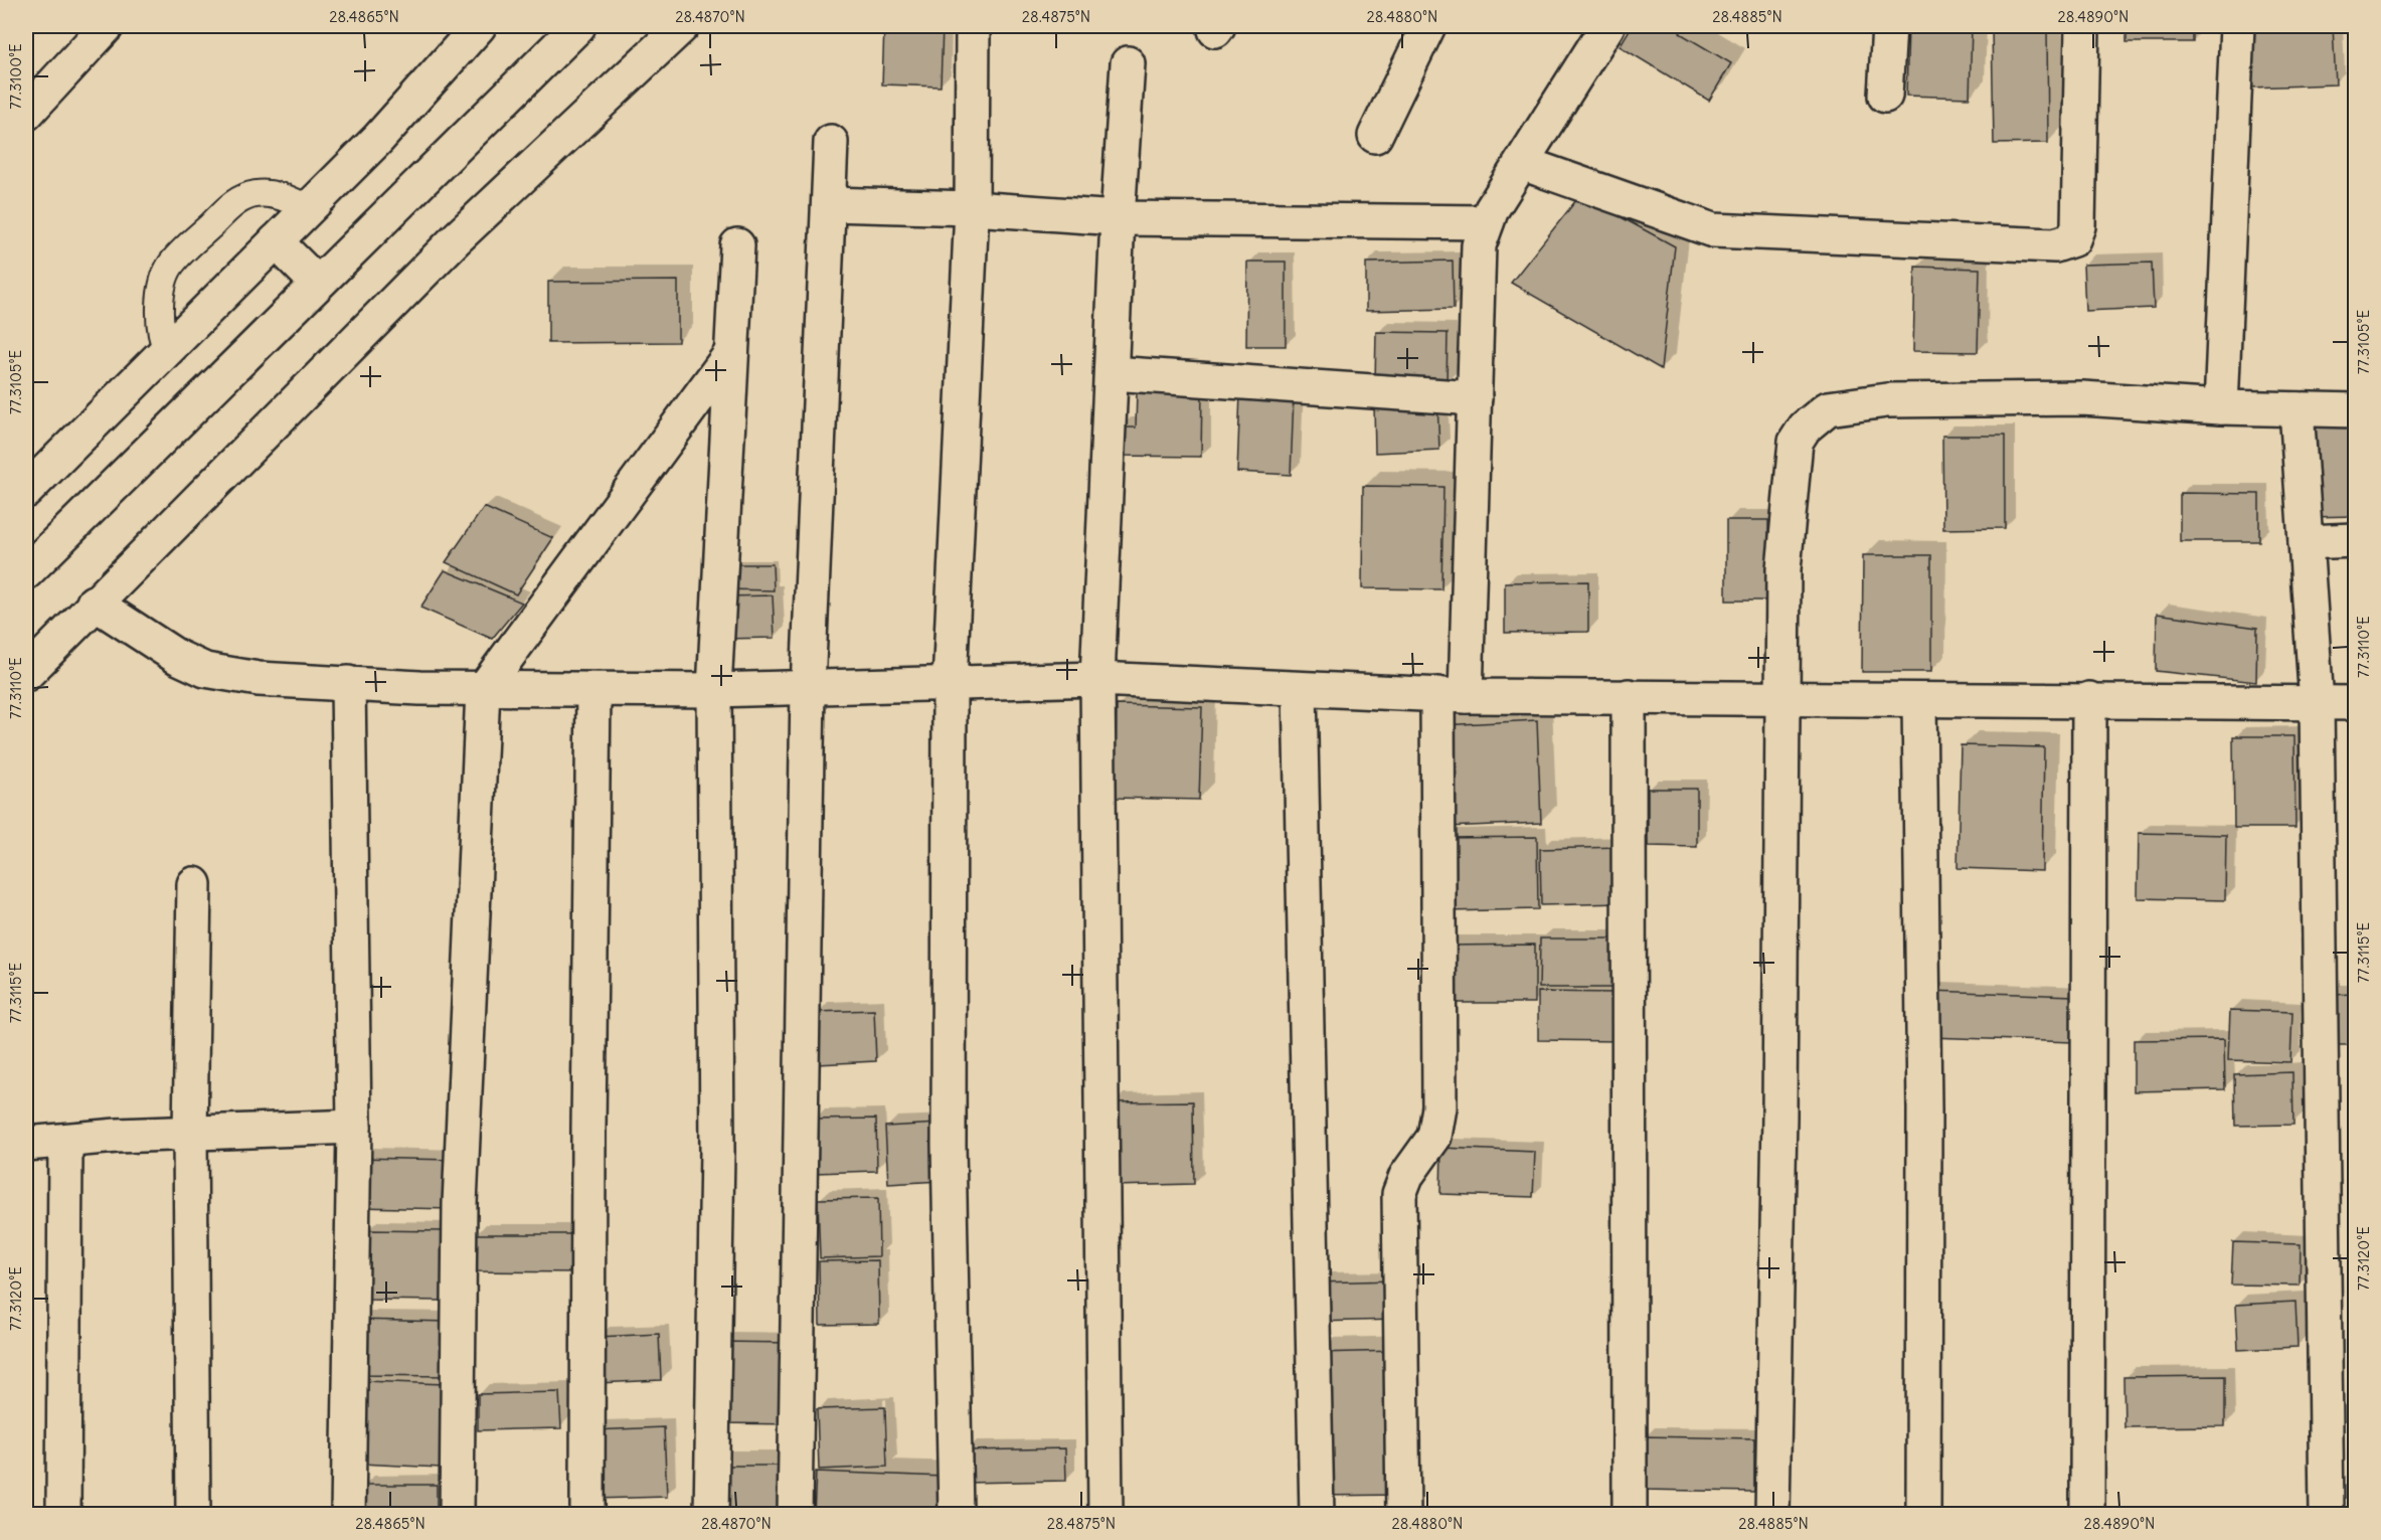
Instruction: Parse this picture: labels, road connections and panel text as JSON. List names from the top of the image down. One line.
{"coordinates":["28.4865°N","28.4870°N","28.4875°N","28.4880°N","28.4885°N","28.4890°N","77.3100°E","77.3105°E","77.3110°E","77.3115°E","77.3120°E"]}
